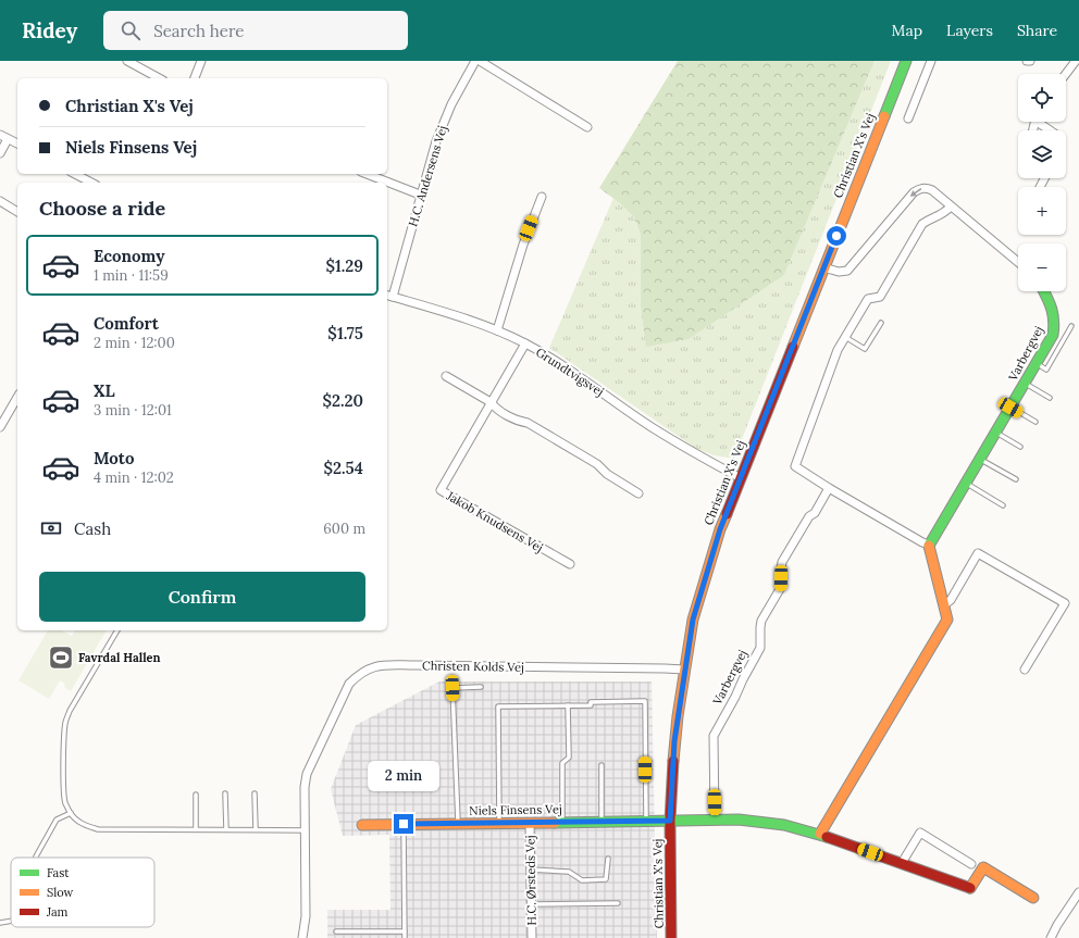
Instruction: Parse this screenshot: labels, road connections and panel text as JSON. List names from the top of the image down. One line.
{"streets":{"street":["Christian X's Vej","H.C. Andersens Vej","Varbergvej","Grundtvigsvej","Jakob Knudsens Vej","Christen Kolds Vej","Niels Finsens Vej","H.C. Ørsteds Vej"]},"crossings":[["Christian X's Vej","Grundtvigsvej"],["Christian X's Vej","Christen Kolds Vej"],["Christian X's Vej","Niels Finsens Vej"],["H.C. Andersens Vej","Grundtvigsvej"],["Grundtvigsvej","Jakob Knudsens Vej"],["Niels Finsens Vej","H.C. Ørsteds Vej"]],"places":{"sports":["Favrdal Hallen"]},"legend":["Fast","Slow","Jam"],"page":{"header":"Ridey","search":"Search here","nav":["Map","Layers","Share"],"map_buttons":["+","−"],"banner":["Christian X's Vej","Niels Finsens Vej"],"heading":"Choose a ride","list":[{"name":"Economy","note":"1 min · 11:59","value":"$1.29"},{"name":"Comfort","note":"2 min · 12:00","value":"$1.75"},{"name":"XL","note":"3 min · 12:01","value":"$2.20"},{"name":"Moto","note":"4 min · 12:02","value":"$2.54"}],"pay":["Cash","600 m"],"buttons":"Confirm","bubble":"2 min"}}
